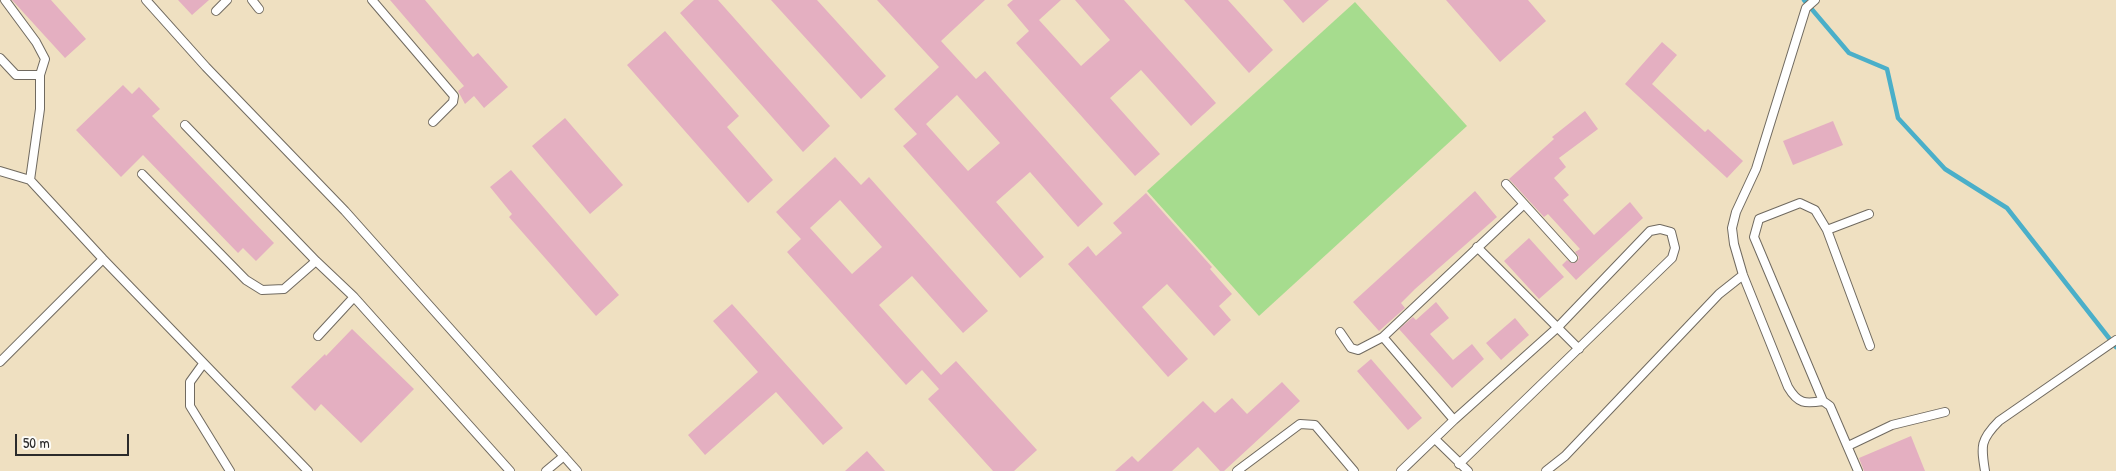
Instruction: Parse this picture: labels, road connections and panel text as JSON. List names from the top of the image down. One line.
{"scale_bar":"50 m"}
